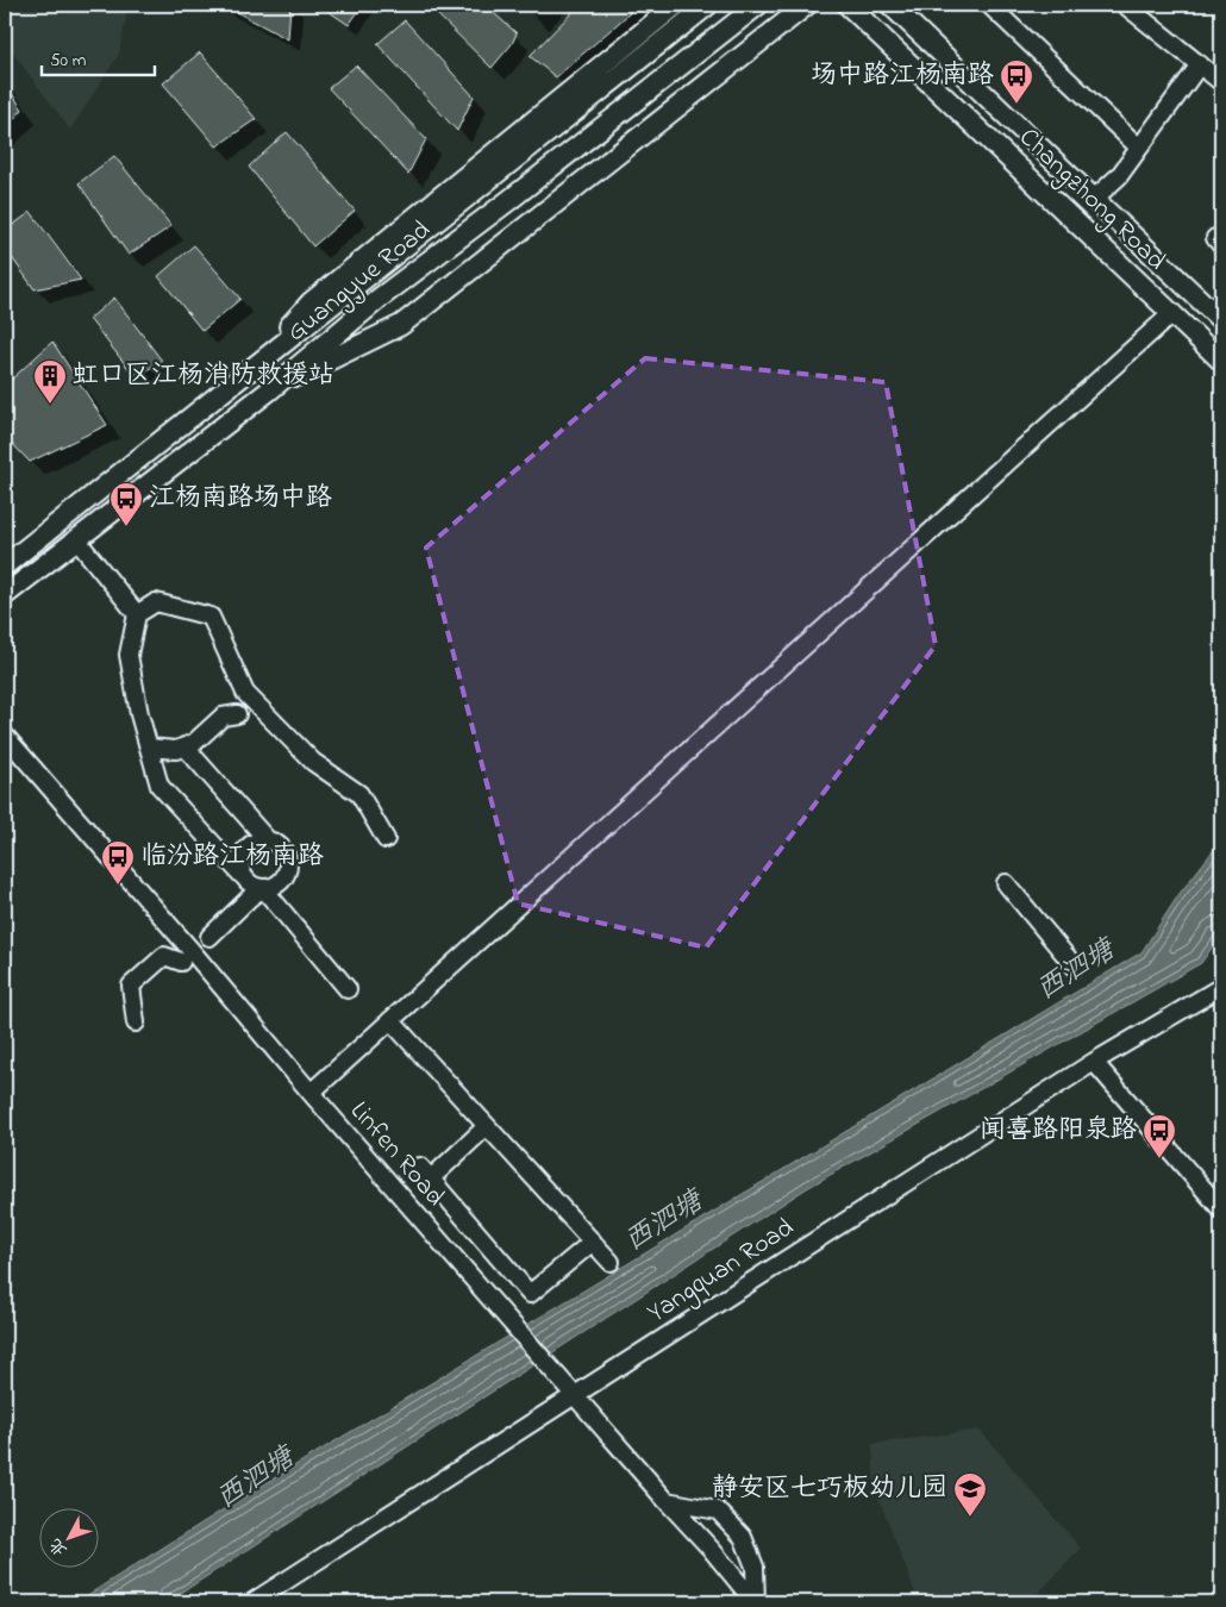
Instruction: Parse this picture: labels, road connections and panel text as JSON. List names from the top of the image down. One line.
{"streets":{"main road":["Changzhong Road","Guangyue Road"],"street":["Linfen Road","Yangquan Road"]},"crossings":[["Linfen Road","Yangquan Road"]],"water":["西泗塘"],"places":{"bus stop":["场中路江杨南路","江杨南路场中路","临汾路江杨南路","闻喜路阳泉路"],"building":["虹口区江杨消防救援站"],"school or university":["静安区七巧板幼儿园"]},"scale_bar":"50 m","north":"bottom left"}
